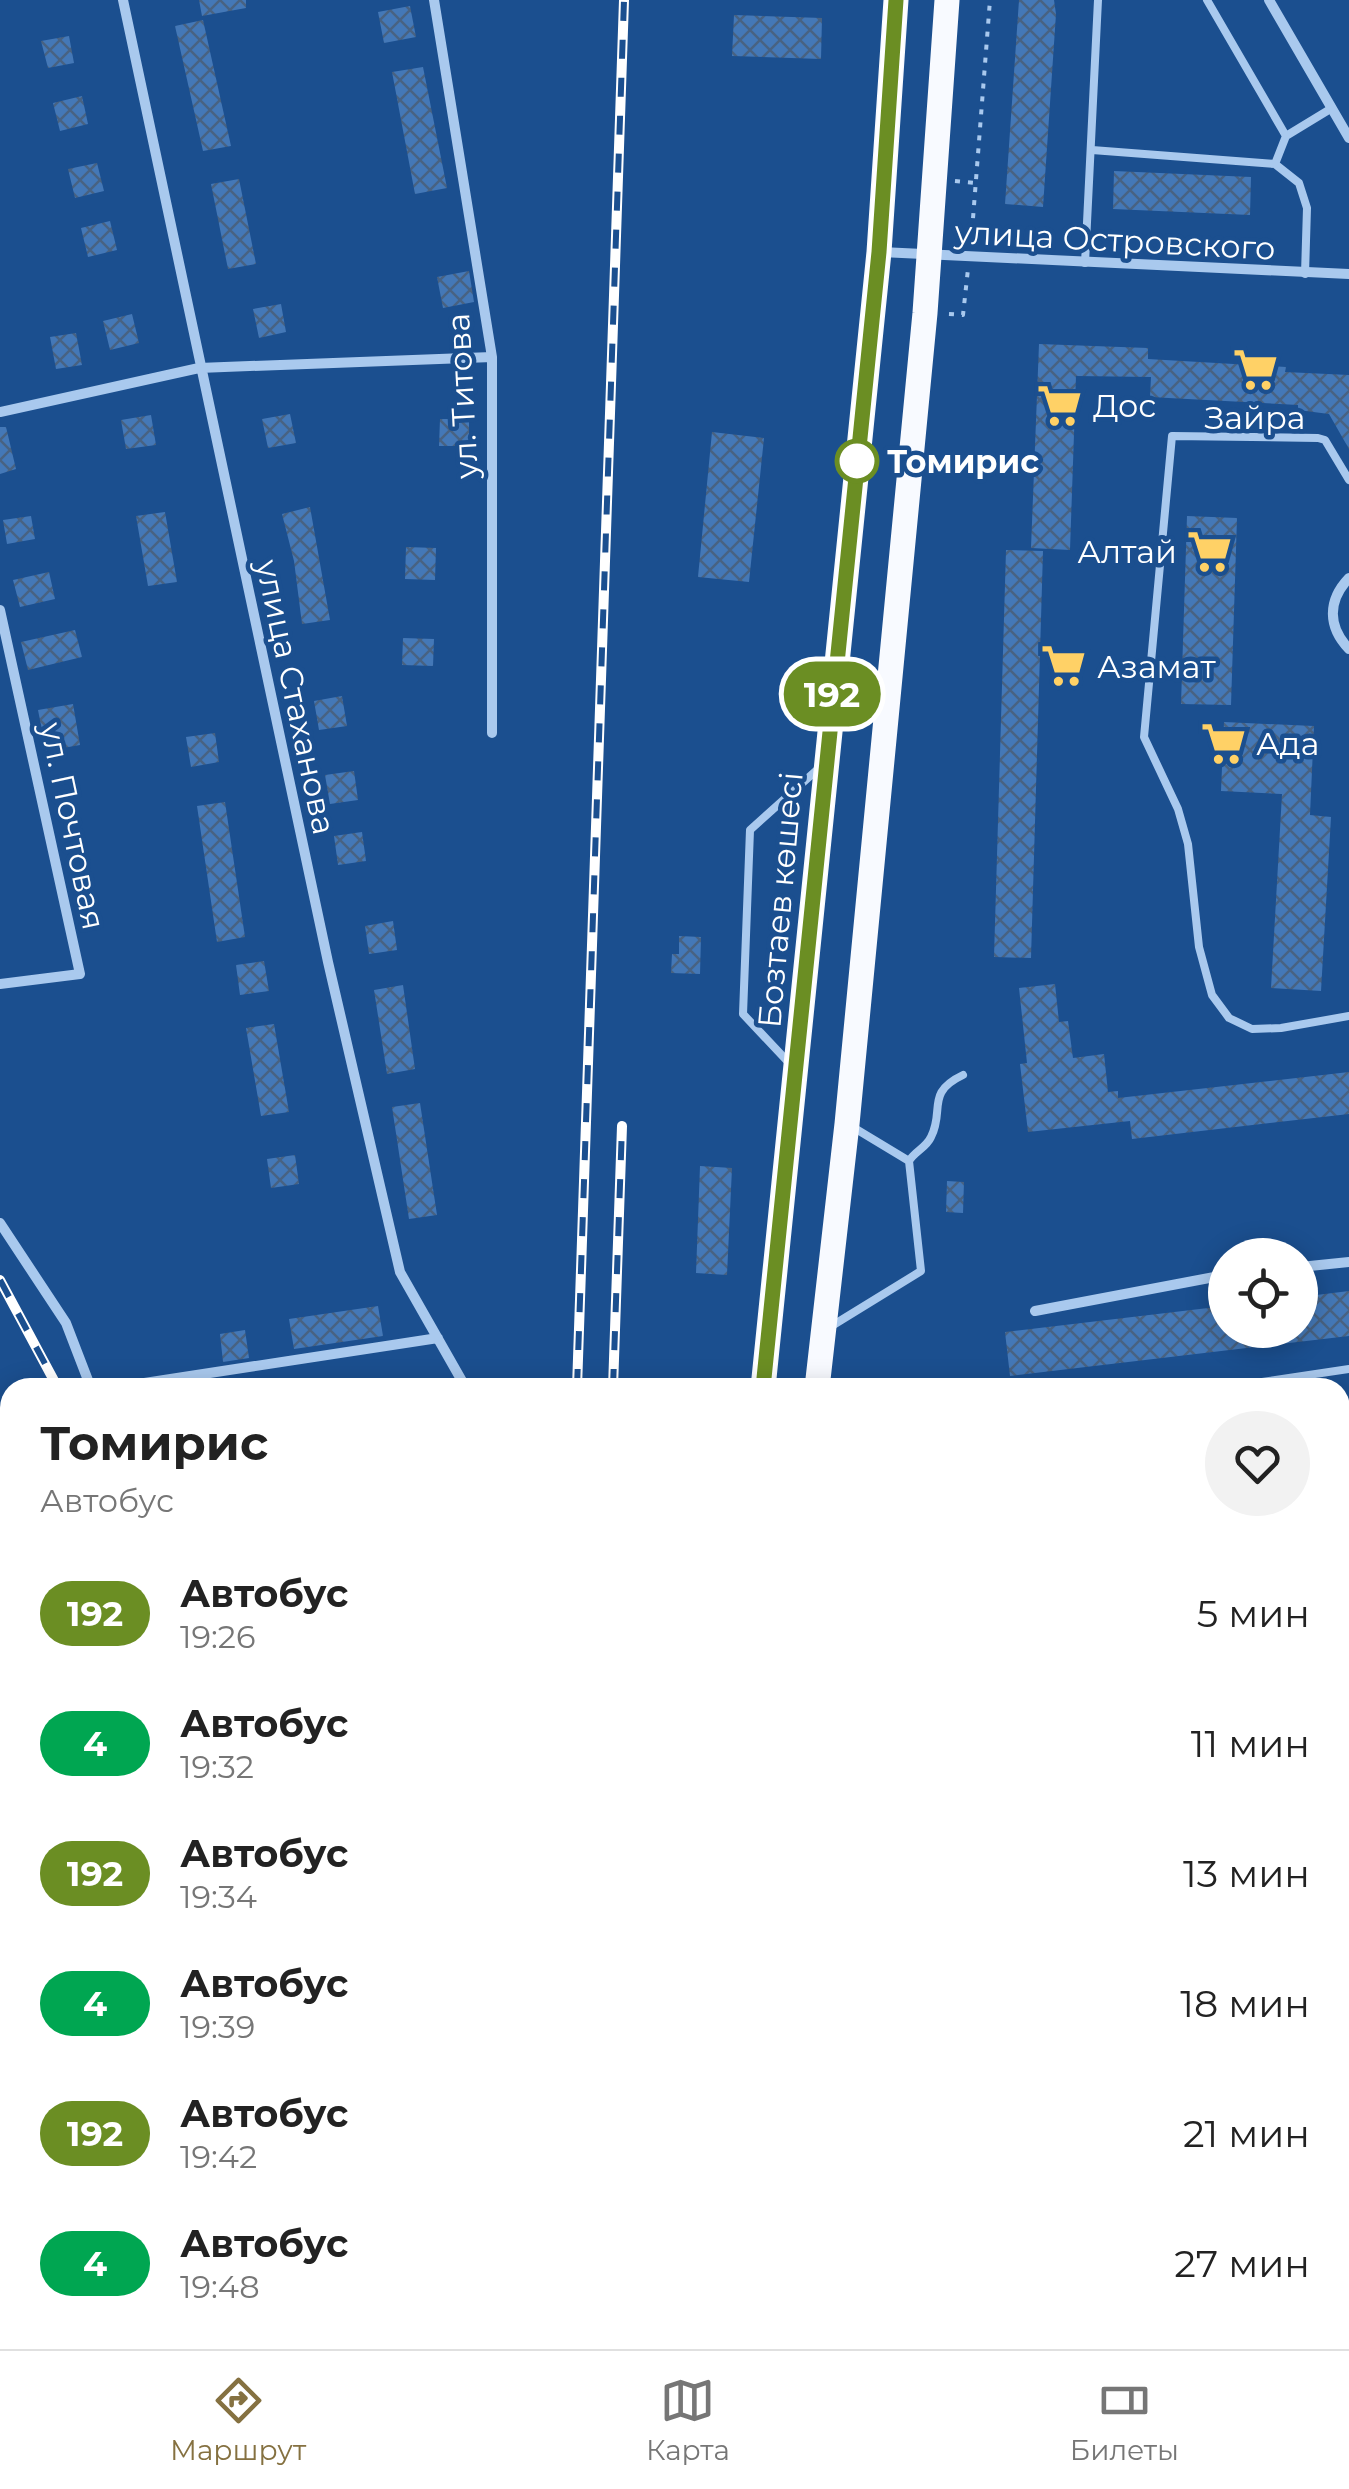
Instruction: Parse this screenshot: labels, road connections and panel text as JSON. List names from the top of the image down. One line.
{"streets":{"highway":["Бозтаев көшесі"],"street":["улица Островского","ул. Титова","улица Стаханова","ул. Почтовая"]},"crossings":[["улица Островского","Бозтаев көшесі"]],"places":{"supermarket":["Зайра","Дос","Алтай","Азамат","Ада"],"other":["Томирис"]},"lines":["bus line 192"],"page":{"on_map":"192","heading":["Томирис","Автобус"],"list":[{"mark":"192","name":"Автобус","note":"19:26","value":"5 мин"},{"mark":"4","name":"Автобус","note":"19:32","value":"11 мин"},{"mark":"192","name":"Автобус","note":"19:34","value":"13 мин"},{"mark":"4","name":"Автобус","note":"19:39","value":"18 мин"},{"mark":"192","name":"Автобус","note":"19:42","value":"21 мин"},{"mark":"4","name":"Автобус","note":"19:48","value":"27 мин"}],"tabs":["Маршрут","Карта","Билеты"]}}
